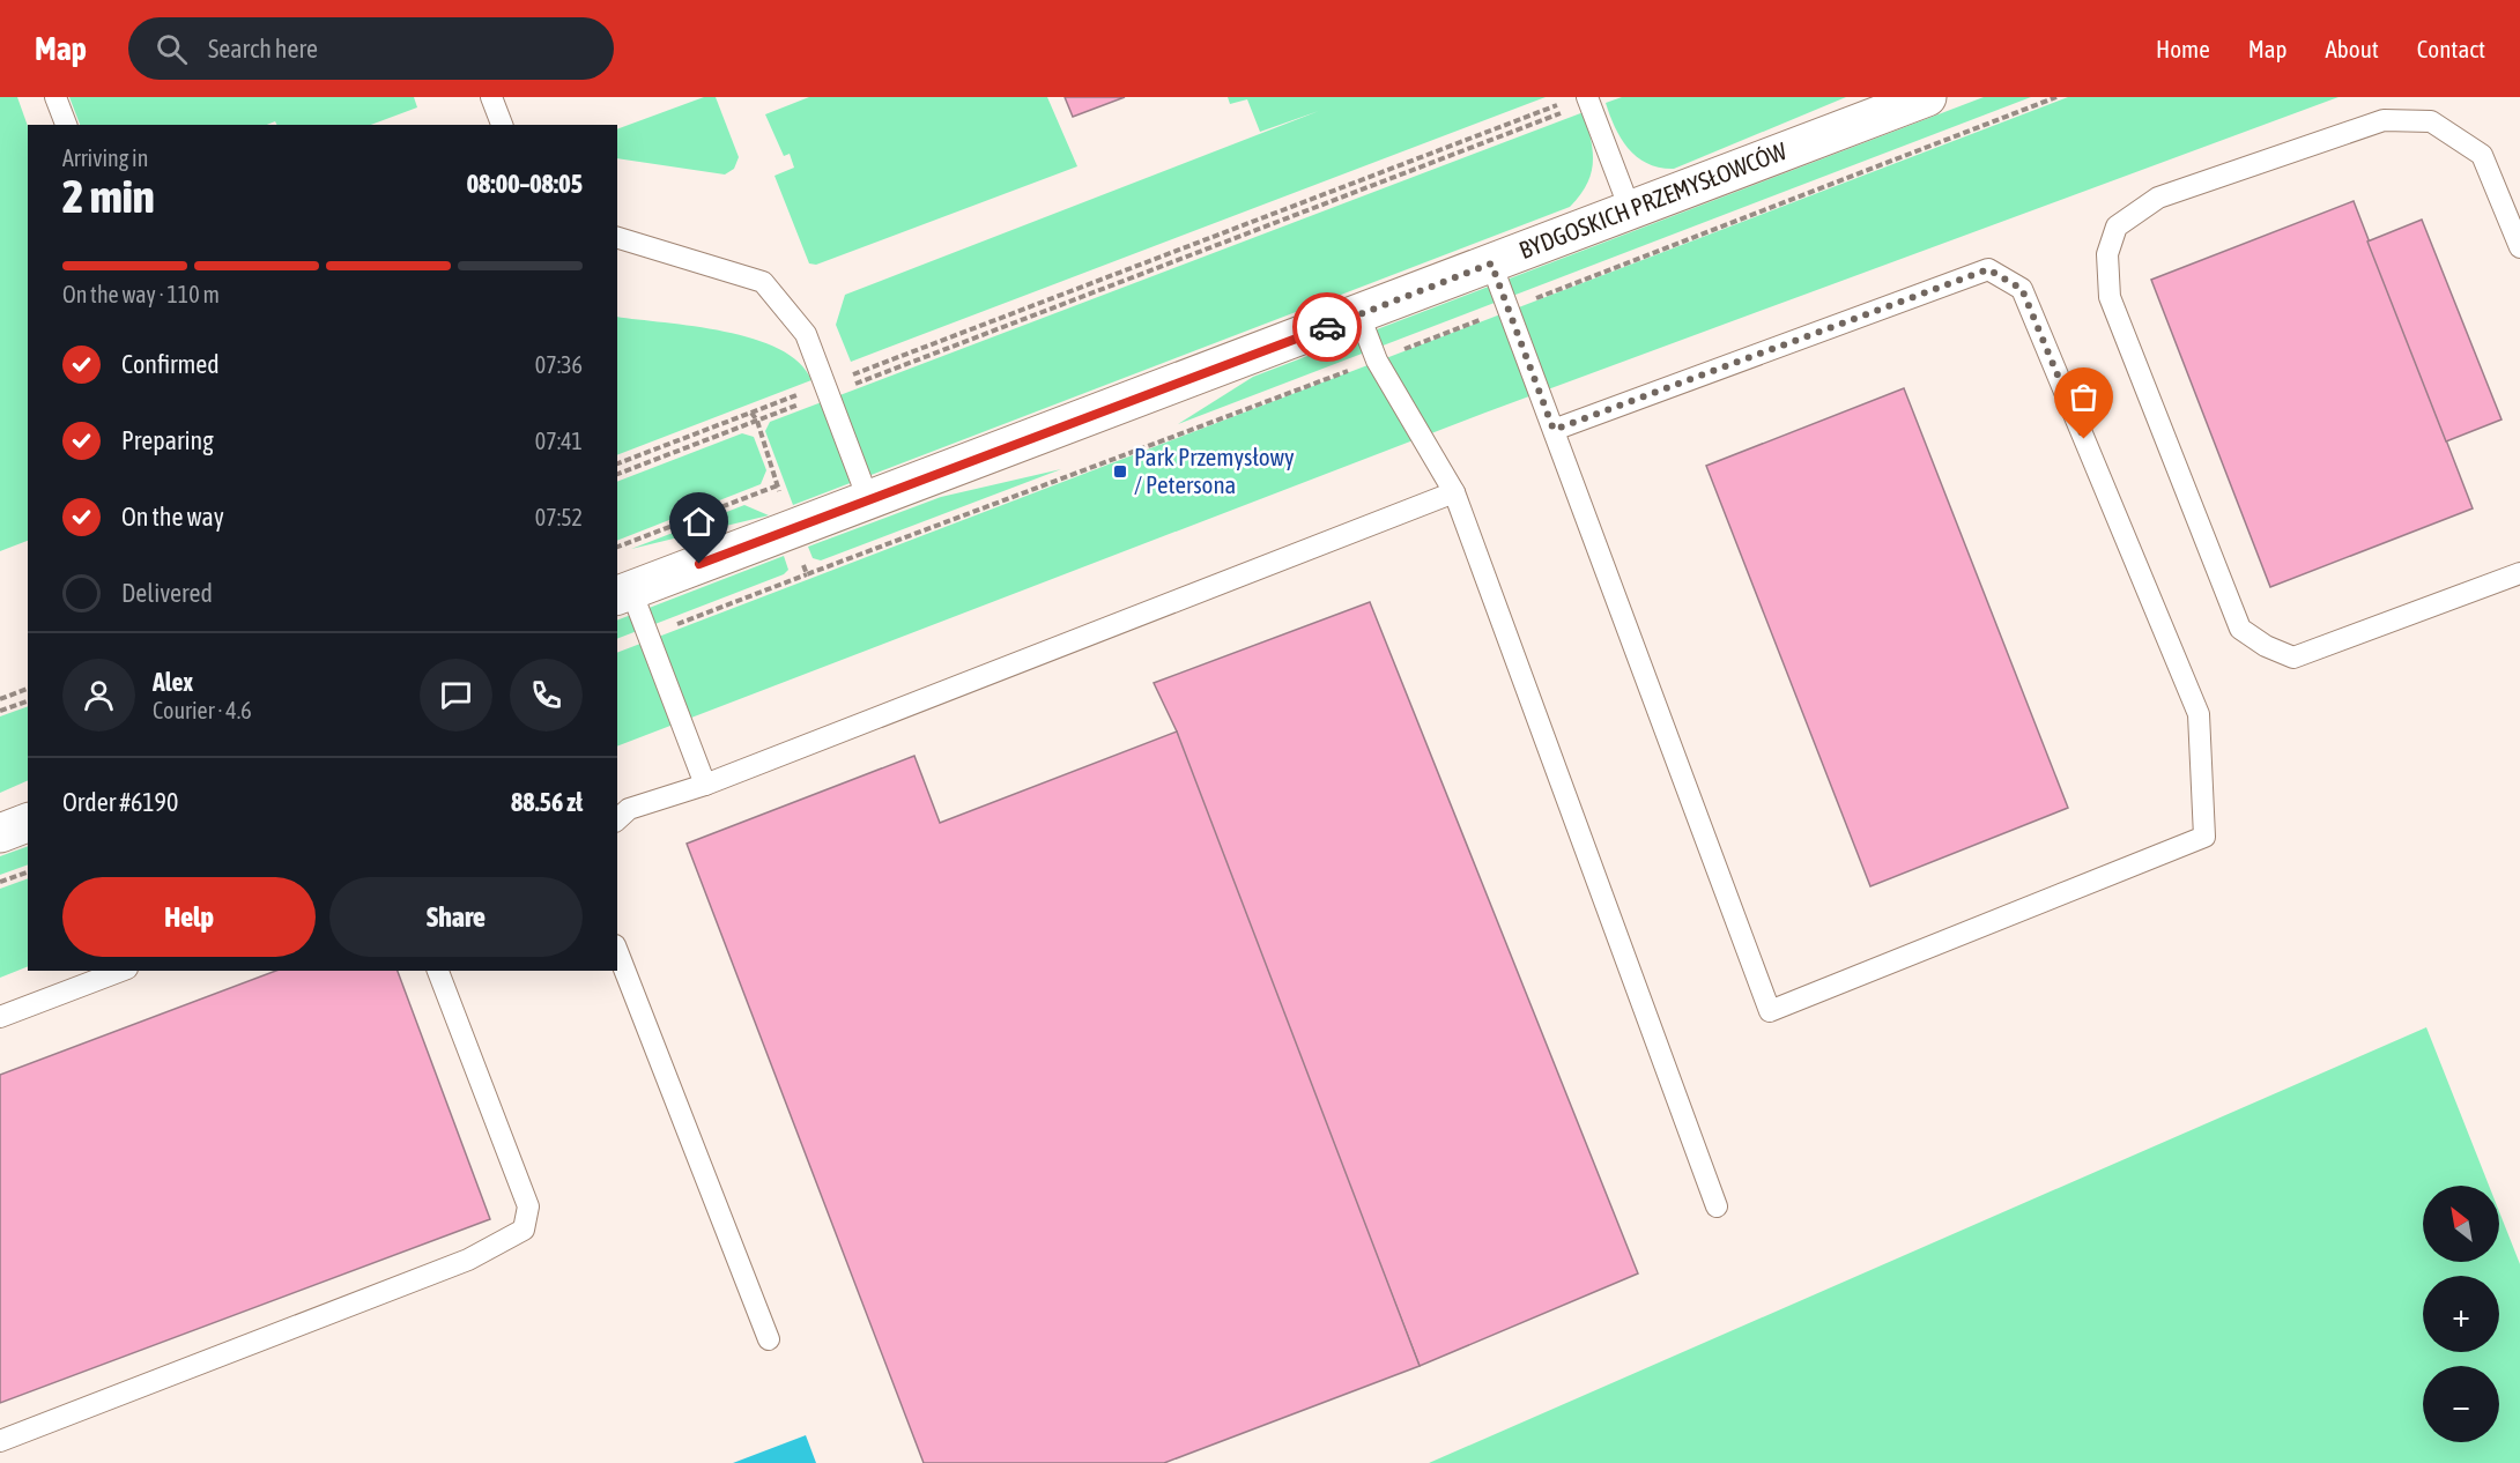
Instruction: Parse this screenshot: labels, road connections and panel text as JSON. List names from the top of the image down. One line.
{"streets":{"street":["BYDGOSKICH PRZEMYSŁOWCÓW"]},"places":{"transit":["Park Przemysłowy / Petersona"]},"north":"top left","page":{"header":"Map","search":"Search here","nav":["Home","Map","About","Contact"],"heading":["2 min","Arriving in","08:00–08:05"],"panel":["Alex","Courier · 4.6","Order #6190","88.56 zł"],"bar":"On the way · 110 m","list":[["Confirmed","07:36"],["Preparing","07:41"],["On the way","07:52"],"Delivered"],"buttons":["Help","Share"],"map_buttons":["+","−"]}}
